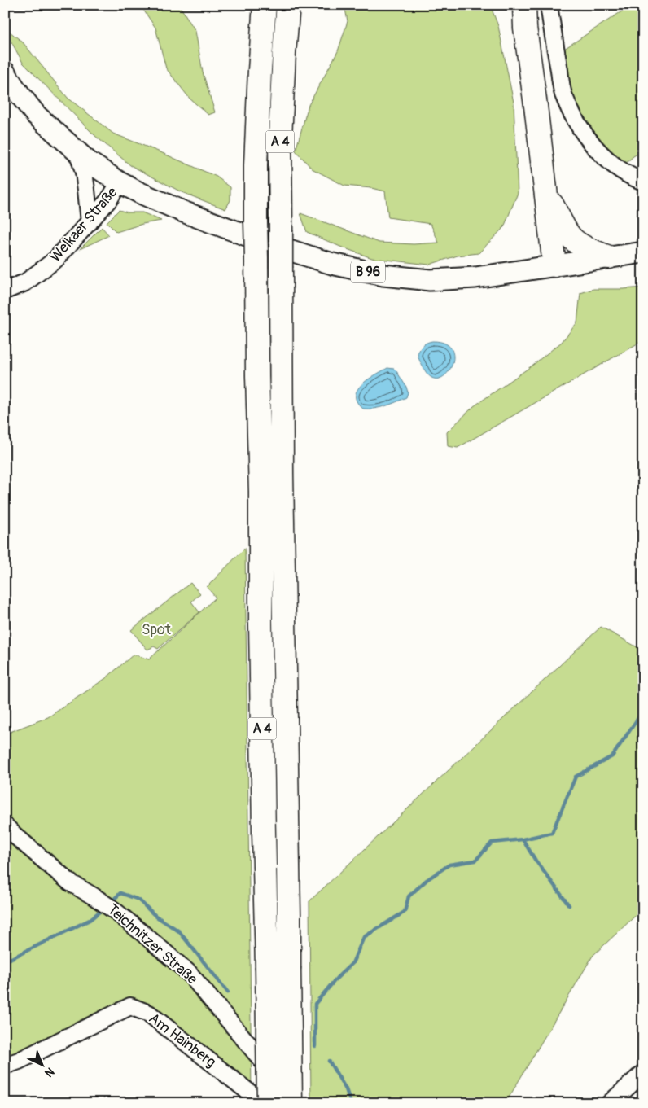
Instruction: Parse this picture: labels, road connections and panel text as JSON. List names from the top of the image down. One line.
{"streets":{"highway":["A 4"],"main road":["B 96"],"street":["Welkaer Straße","Teichnitzer Straße","Am Hainberg"]},"crossings":[["Welkaer Straße","B 96"]],"parks":["Spot"],"north":"bottom right"}
